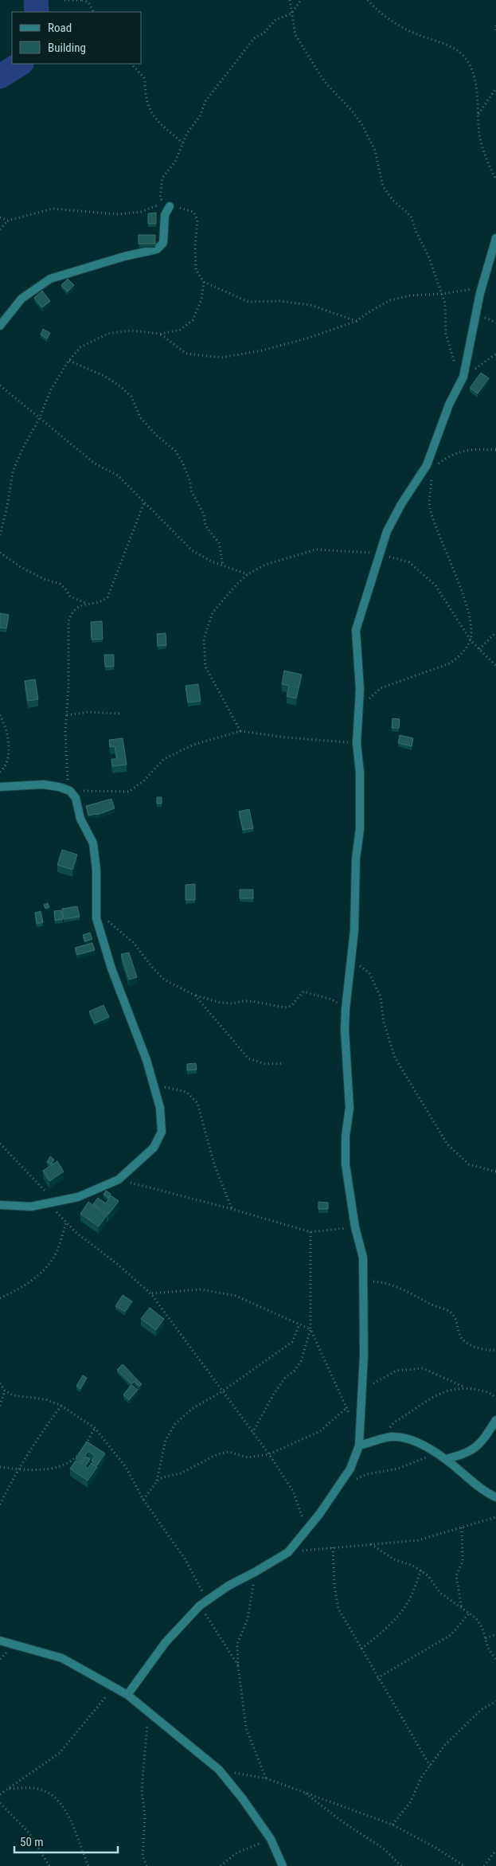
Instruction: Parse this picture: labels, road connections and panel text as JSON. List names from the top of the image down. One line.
{"legend":["Road","Building"],"scale_bar":"50 m"}
